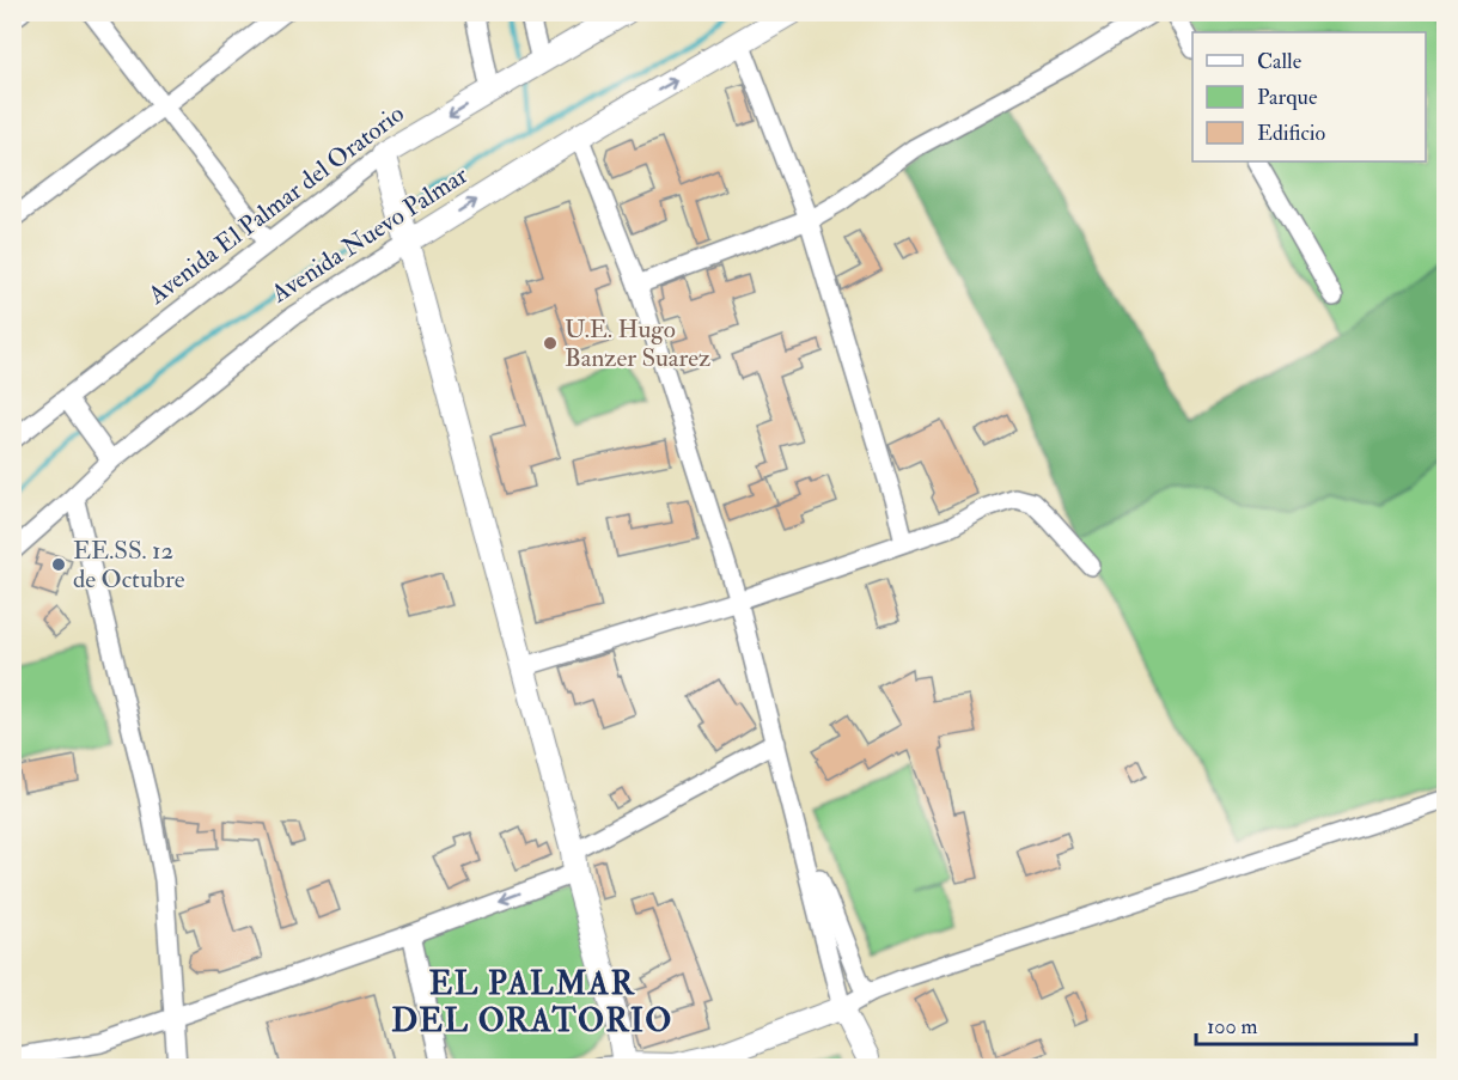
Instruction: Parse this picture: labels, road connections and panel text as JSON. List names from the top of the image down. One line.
{"streets":{"main road":["Avenida El Palmar del Oratorio","Avenida Nuevo Palmar"]},"one_way":["Avenida Nuevo Palmar"],"districts":["EL PALMAR DEL ORATORIO"],"places":["U.E. Hugo Banzer Suarez","EE.SS. 12 de Octubre"],"legend":["Calle","Parque","Edificio"],"scale_bar":"100 m"}
